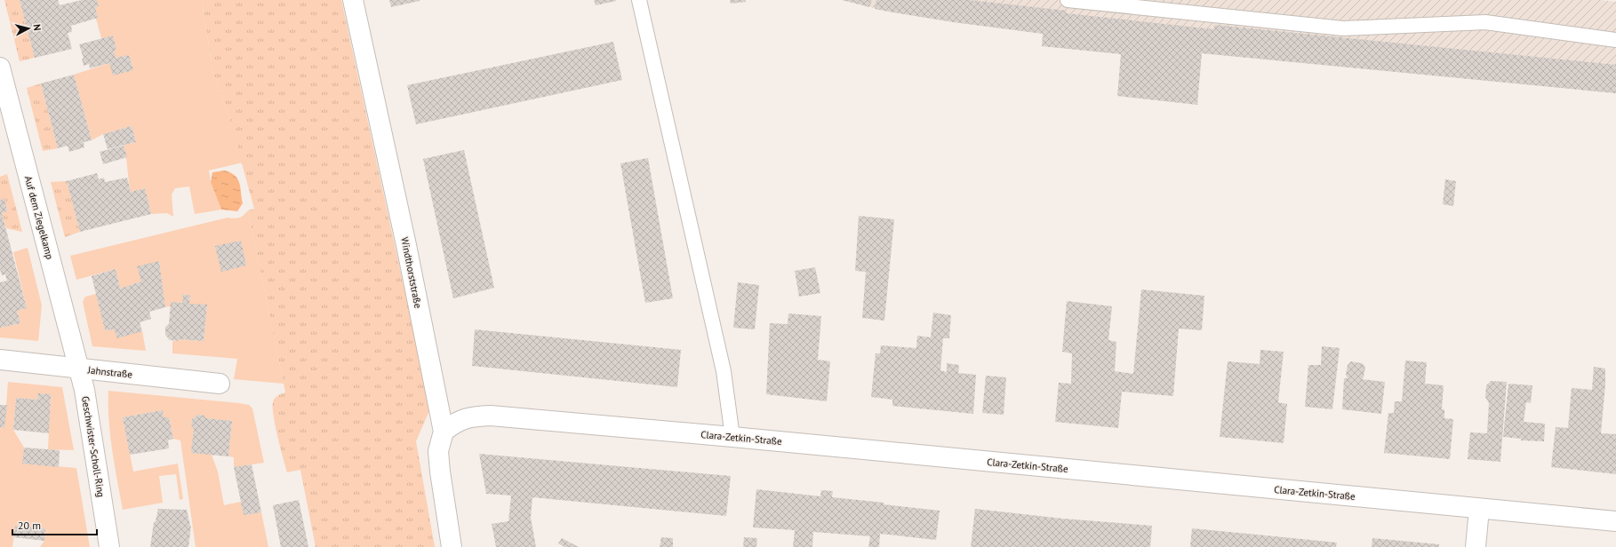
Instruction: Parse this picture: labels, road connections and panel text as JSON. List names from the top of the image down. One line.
{"streets":{"street":["Auf dem Ziegelkamp","Windthorststraße","Jahnstraße","Clara-Zetkin-Straße","Geschwister-Scholl-Ring"]},"crossings":[["Auf dem Ziegelkamp","Jahnstraße"],["Auf dem Ziegelkamp","Geschwister-Scholl-Ring"],["Windthorststraße","Clara-Zetkin-Straße"],["Jahnstraße","Geschwister-Scholl-Ring"]],"scale_bar":"20 m","north":"right"}
